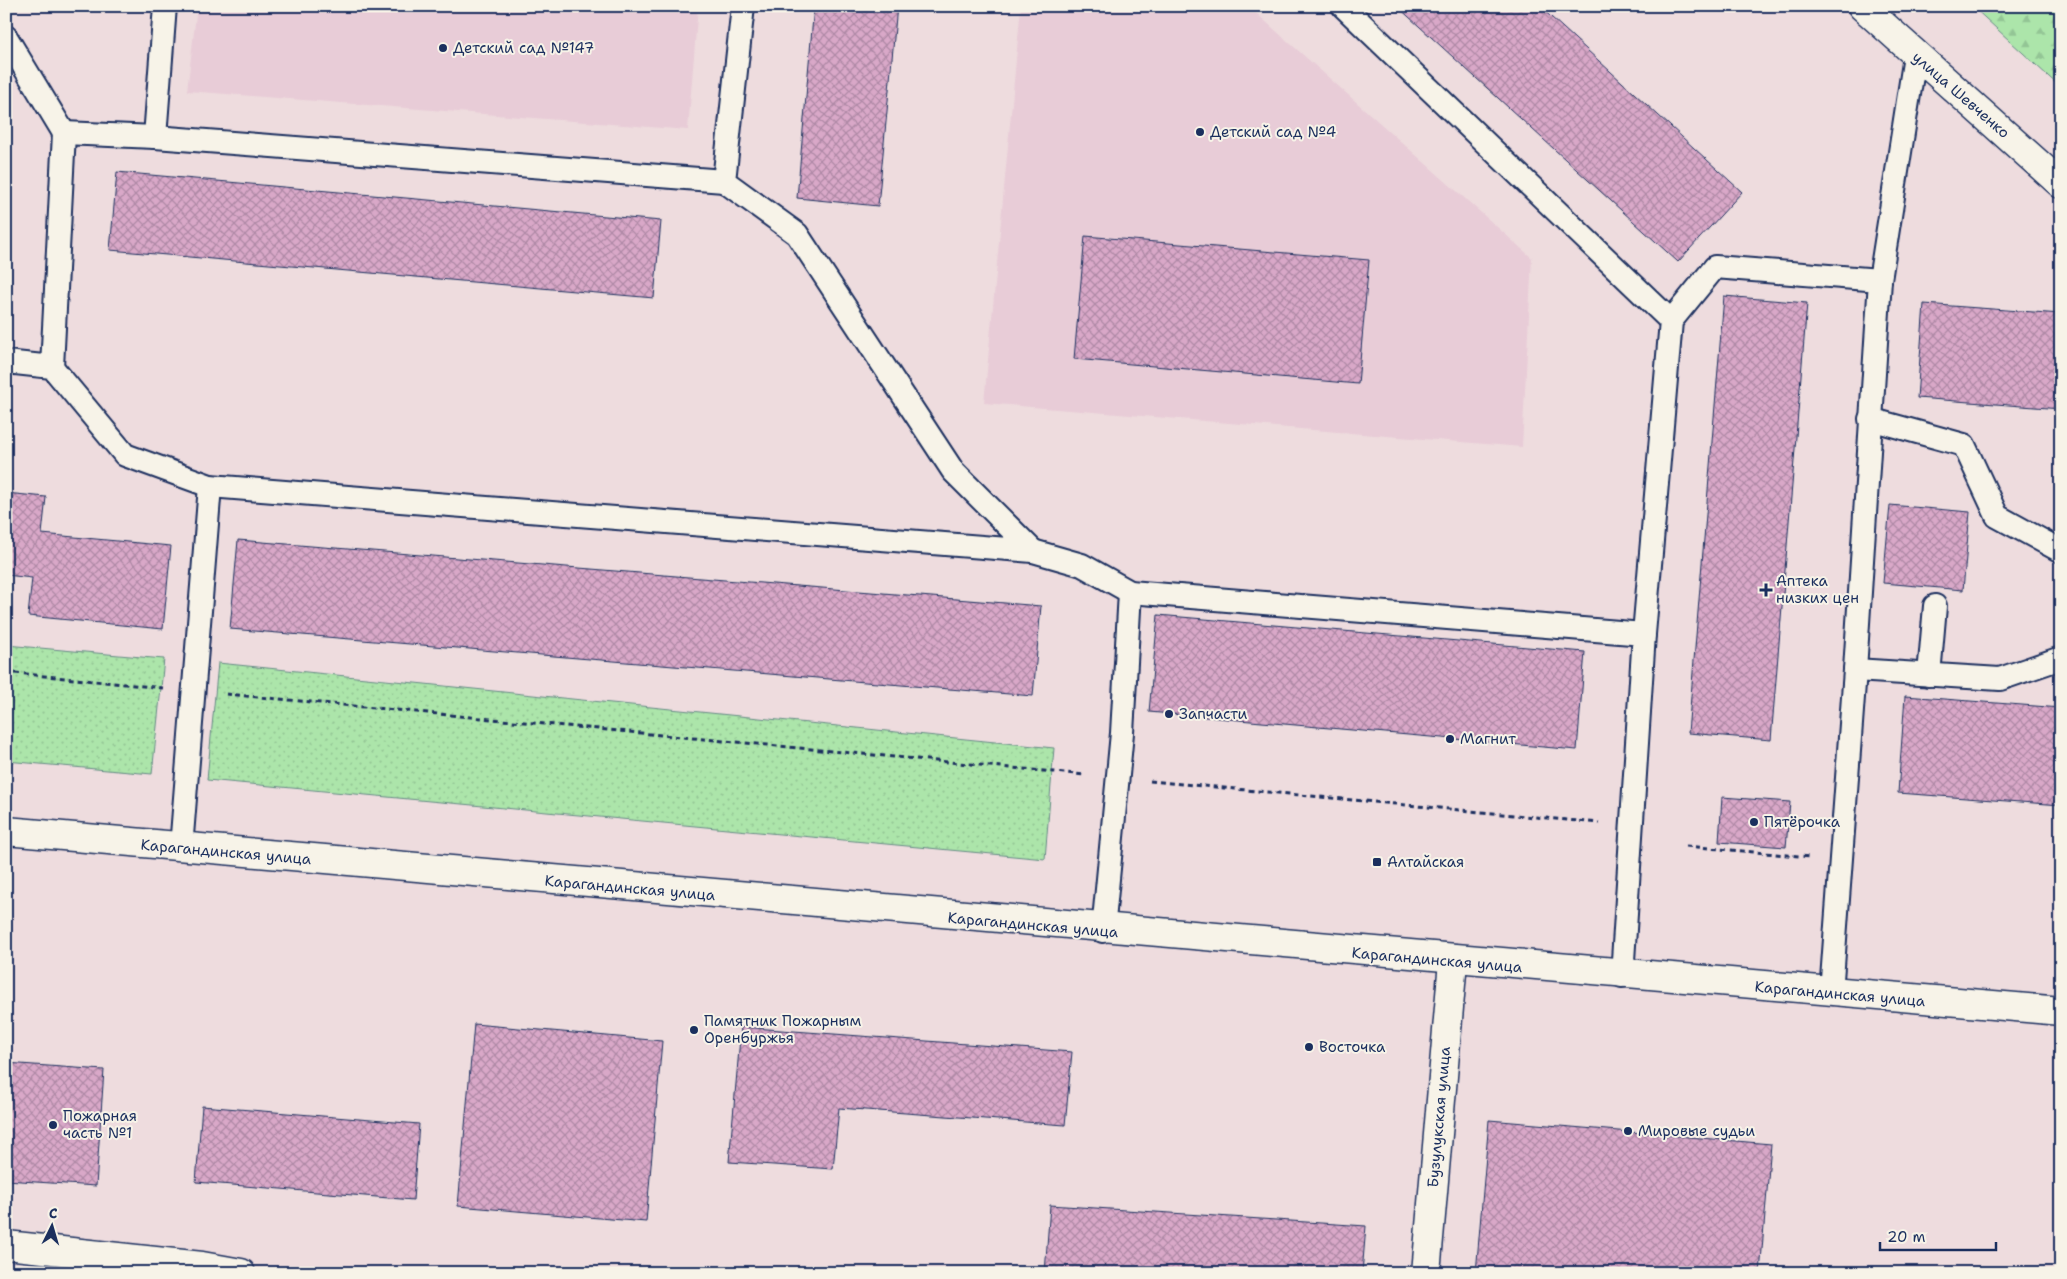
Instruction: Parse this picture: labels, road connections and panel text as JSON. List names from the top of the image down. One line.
{"streets":{"main road":["улица Шевченко","Карагандинская улица","Бузулукская улица"]},"crossings":[["Карагандинская улица","Бузулукская улица"]],"places":{"other":["Детский сад №147","Детский сад №4","Запчасти","Магнит","Пятёрочка","Памятник Пожарным Оренбуржья","Восточка","Пожарная часть №1","Мировые судьи"],"health":["Аптека низких цен"],"transit":["Алтайская"]},"scale_bar":"20 m","north":"top"}
